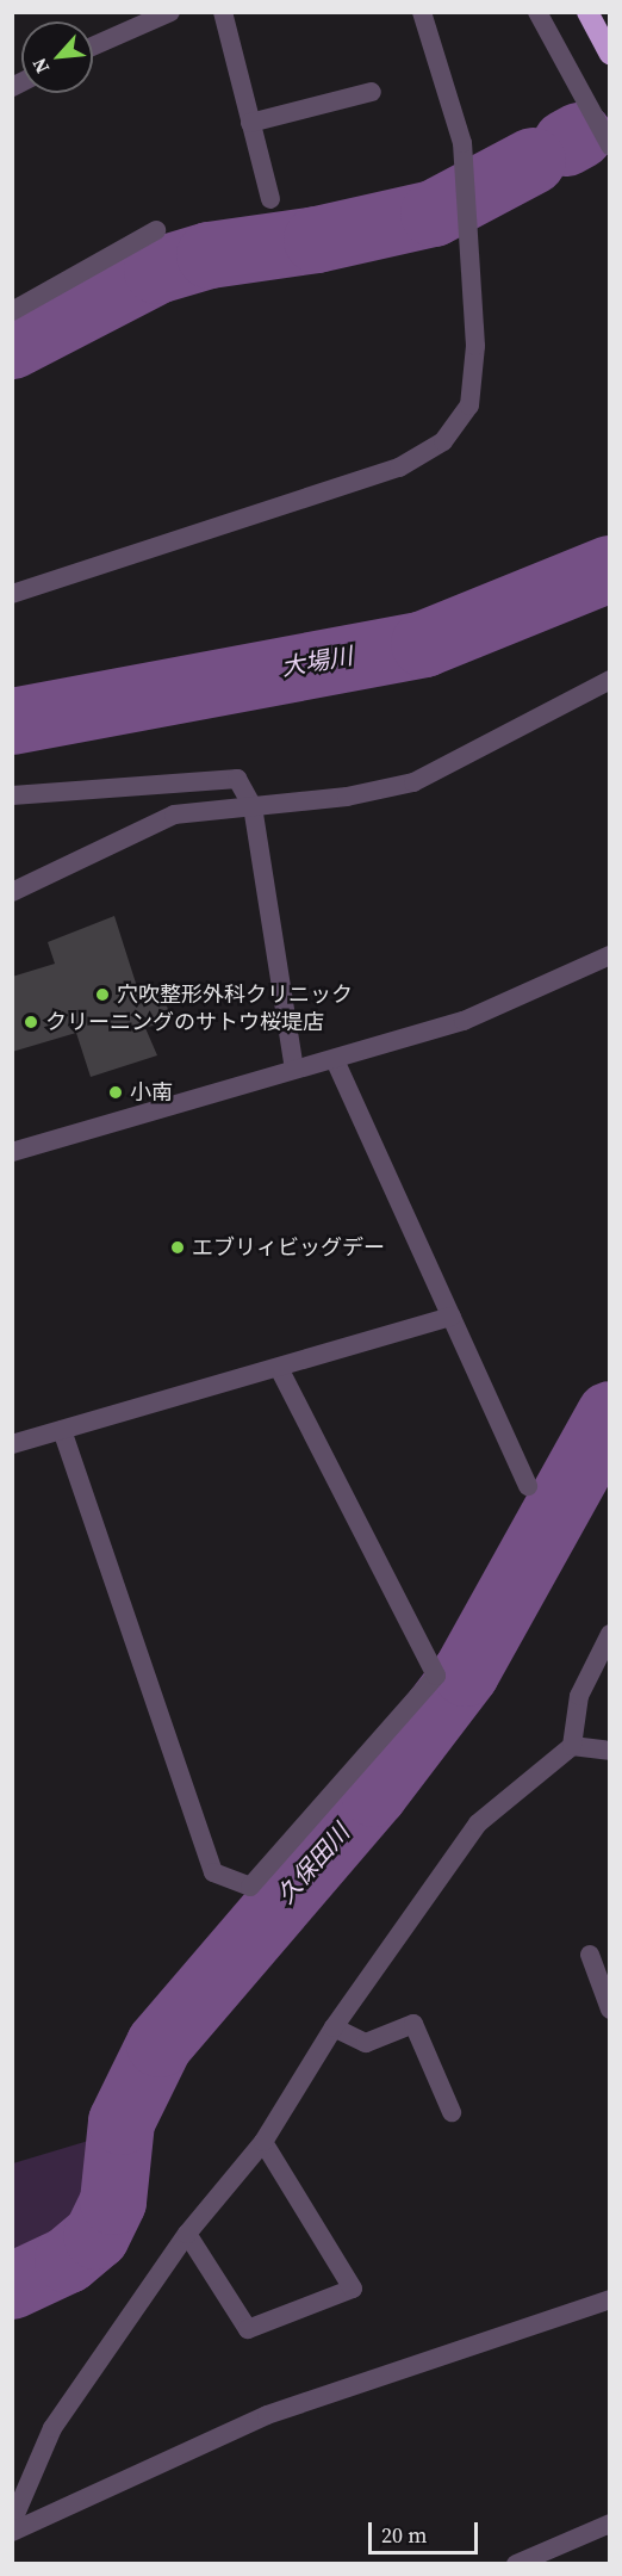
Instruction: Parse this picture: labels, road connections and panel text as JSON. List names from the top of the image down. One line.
{"water":["大場川","久保田川"],"places":["穴吹整形外科クリニック","クリーニングのサトウ桜堤店","小南","エブリィビッグデー"],"scale_bar":"20 m","north":"bottom left"}
